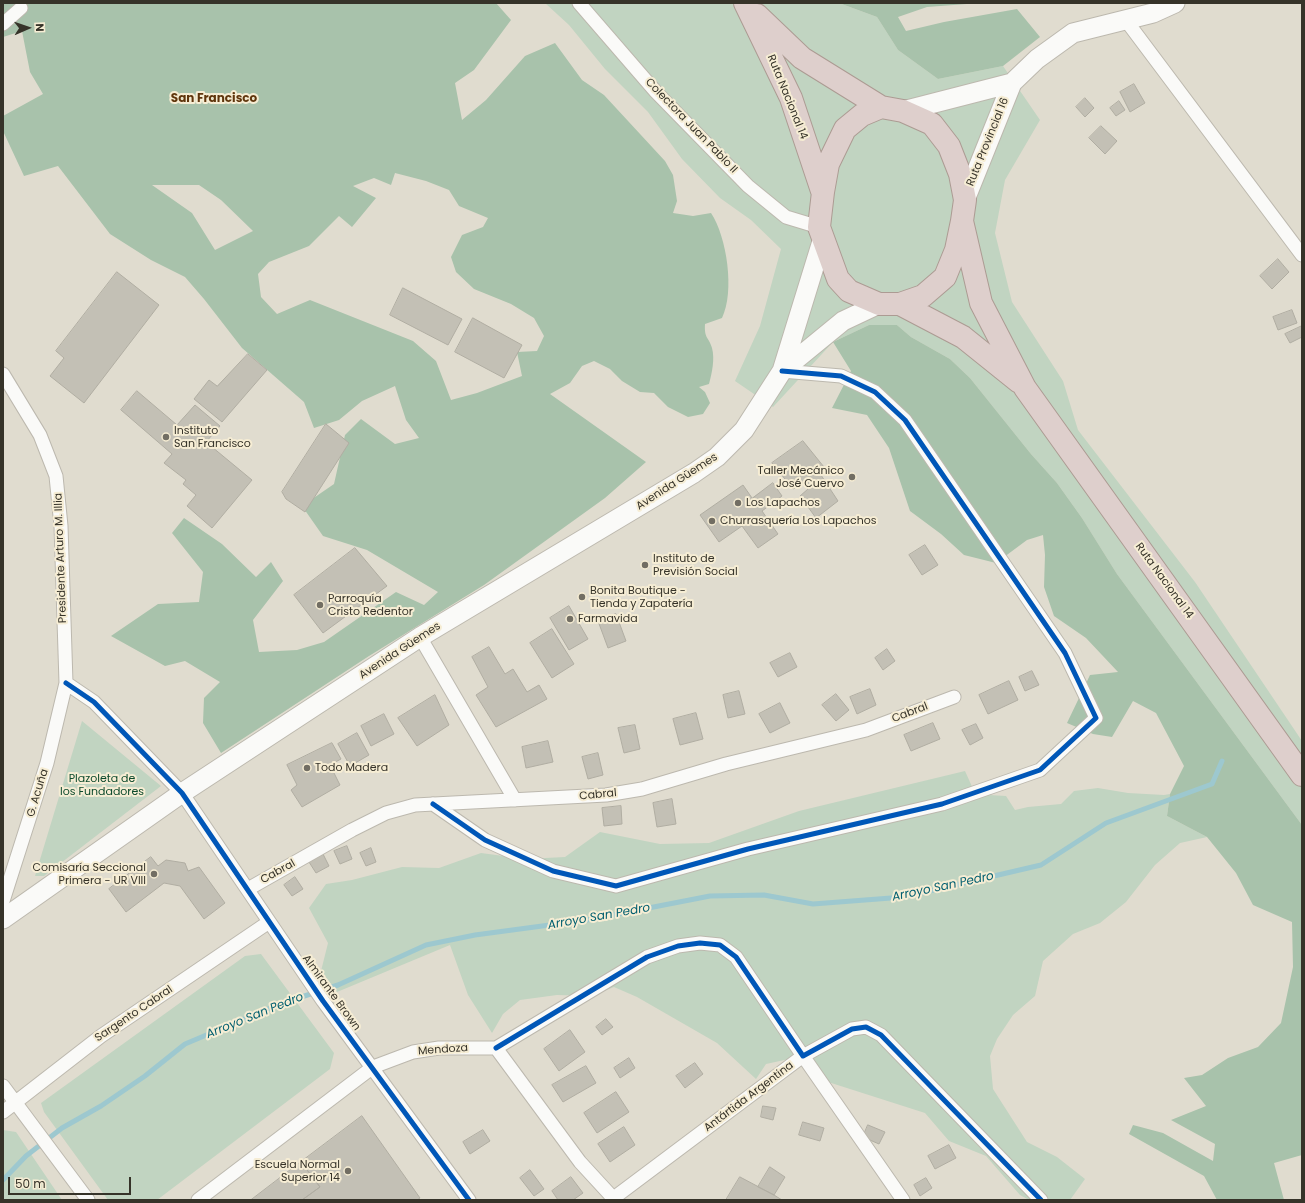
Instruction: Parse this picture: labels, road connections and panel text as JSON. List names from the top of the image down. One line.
{"streets":{"highway":["Ruta Nacional 14"],"main road":["Ruta Provincial 16","Avenida Güemes"],"street":["Colectora Juan Pablo II","Presidente Arturo M. Illia","Cabral","G. Acuña","Almirante Brown","Sargento Cabral","Mendoza","Antártida Argentina"]},"crossings":[["Ruta Nacional 14","Colectora Juan Pablo II"],["Ruta Nacional 14","Ruta Provincial 16"],["Ruta Nacional 14","Avenida Güemes"],["Colectora Juan Pablo II","Avenida Güemes"],["Avenida Güemes","Almirante Brown"],["Presidente Arturo M. Illia","G. Acuña"],["Presidente Arturo M. Illia","Almirante Brown"],["Cabral","Almirante Brown"],["G. Acuña","Almirante Brown"],["Almirante Brown","Sargento Cabral"],["Almirante Brown","Mendoza"]],"districts":["San Francisco"],"water":["Arroyo San Pedro"],"parks":["Plazoleta de los Fundadores"],"places":["Instituto San Francisco","Taller Mecánico José Cuervo","Los Lapachos","Churrasquería Los Lapachos","Instituto de Previsión Social","Bonita Boutique - Tienda y Zapatería","Parroquía Cristo Redentor","Farmavida","Todo Madera","Comisaría Seccional Primera - UR VIII","Escuela Normal Superior 14"],"scale_bar":"50 m","north":"right"}
